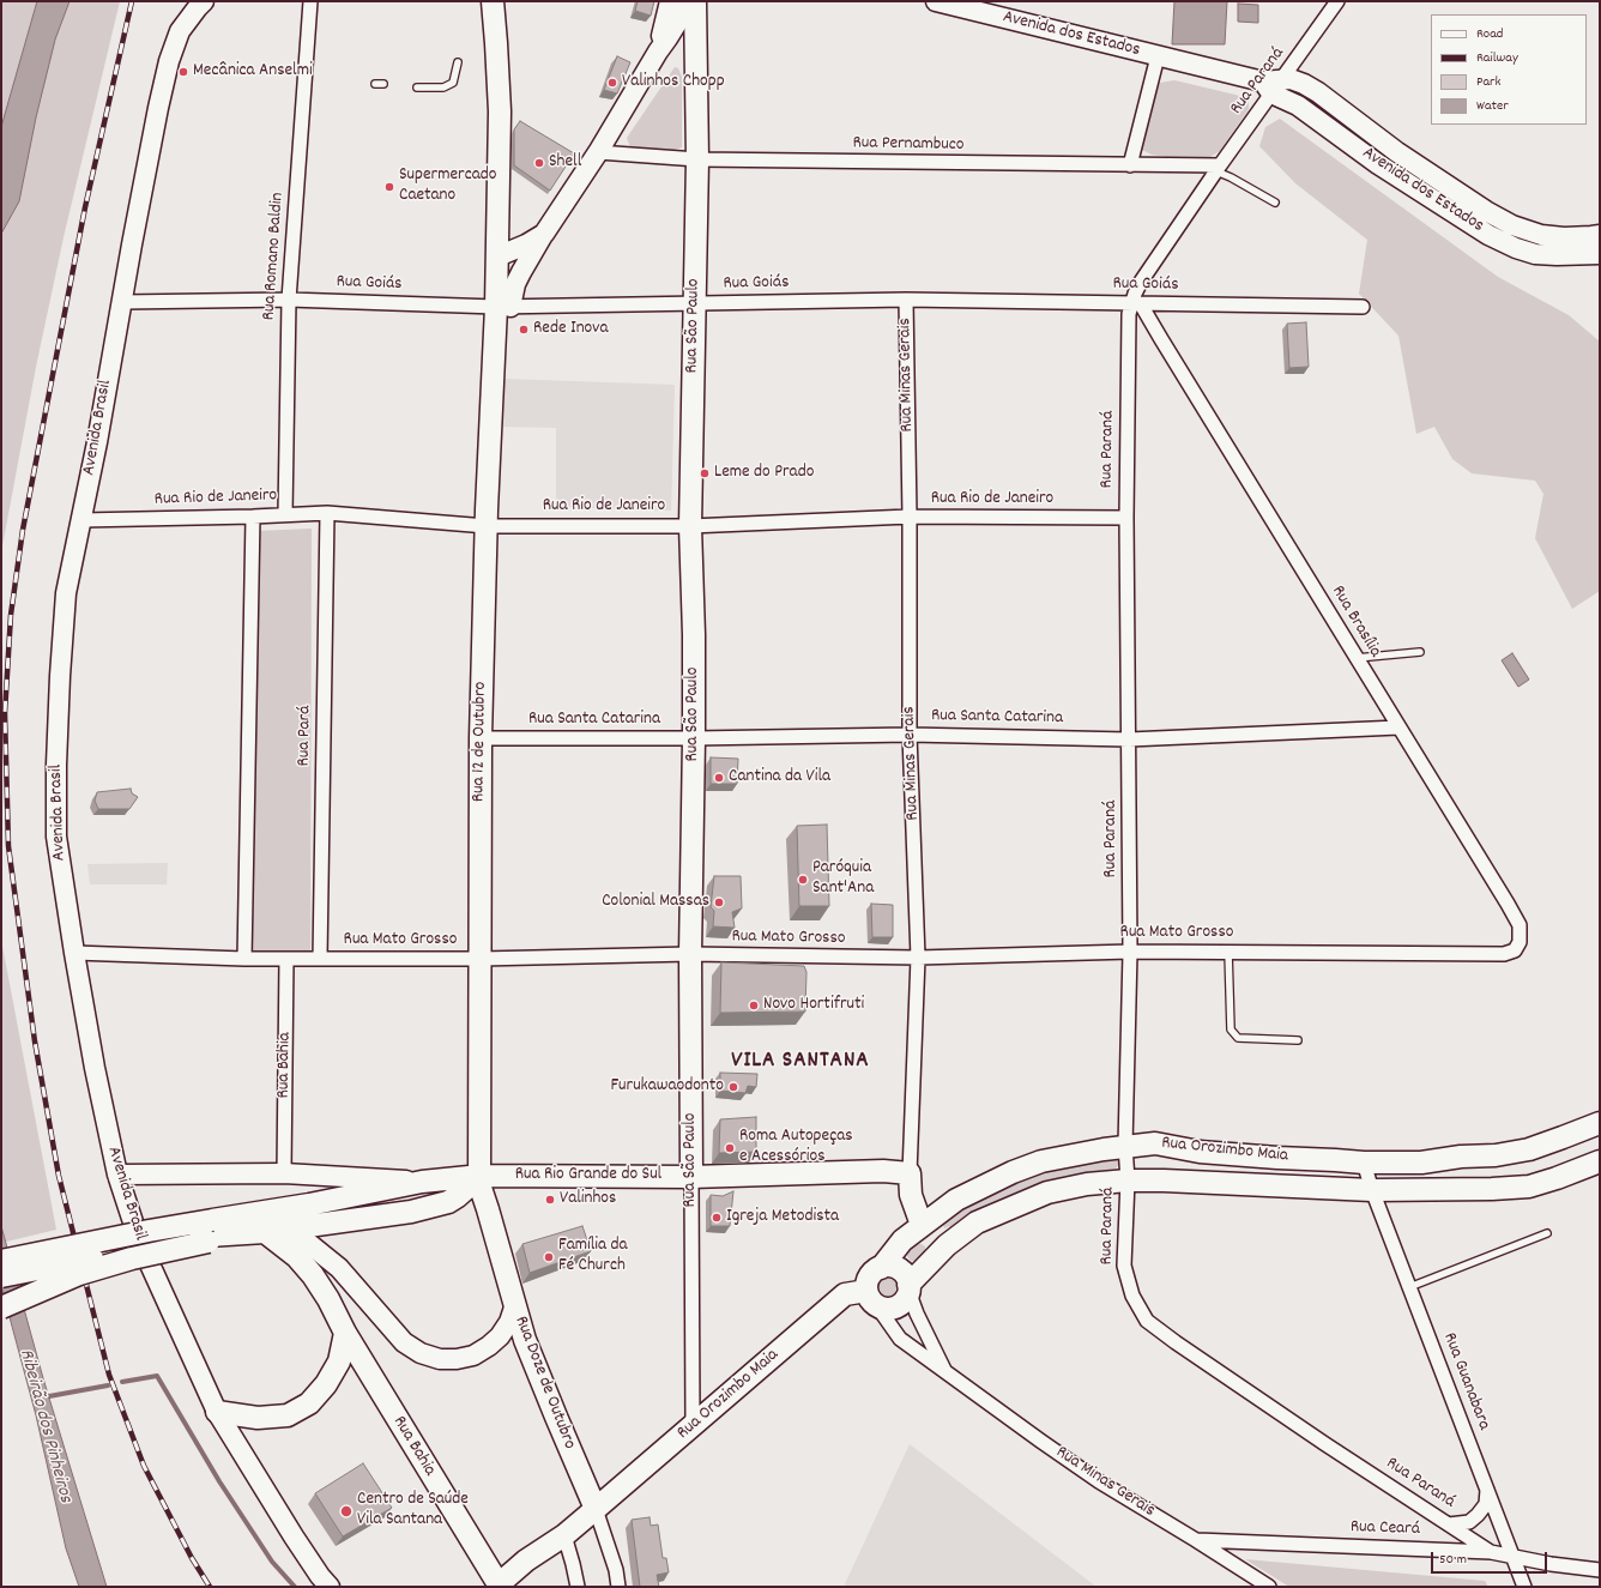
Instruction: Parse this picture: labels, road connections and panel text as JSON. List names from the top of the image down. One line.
{"streets":{"main road":["Avenida dos Estados","Rua São Paulo","Rua Minas Gerais","Avenida Brasil","Rua 12 de Outubro","Rua Bahia","Rua Orozimbo Maia","Rua Rio Grande do Sul","Rua Doze de Outubro"],"street":["Rua Paraná","Rua Pernambuco","Rua Romano Baldin","Rua Goiás","Rua Rio de Janeiro","Rua Brasília","Rua Santa Catarina","Rua Pará","Rua Mato Grosso","Rua Guanabara","Rua Ceará"]},"crossings":[["Avenida dos Estados","Rua Paraná"],["Rua Paraná","Rua Pernambuco"],["Rua Paraná","Rua Goiás"],["Rua Paraná","Rua Rio de Janeiro"],["Rua Paraná","Rua Brasília"],["Rua Paraná","Rua Santa Catarina"],["Rua Paraná","Rua Mato Grosso"],["Rua Paraná","Rua Orozimbo Maia"],["Rua Paraná","Rua Ceará"],["Rua Pernambuco","Rua São Paulo"],["Rua Romano Baldin","Rua Goiás"],["Rua Romano Baldin","Rua Rio de Janeiro"],["Rua Goiás","Rua São Paulo"],["Rua Goiás","Rua Minas Gerais"],["Rua Goiás","Avenida Brasil"],["Rua Goiás","Rua Brasília"],["Rua Goiás","Rua 12 de Outubro"],["Rua São Paulo","Rua Rio de Janeiro"],["Rua São Paulo","Rua Santa Catarina"],["Rua São Paulo","Rua Mato Grosso"],["Rua São Paulo","Rua Orozimbo Maia"],["Rua São Paulo","Rua Rio Grande do Sul"],["Rua Minas Gerais","Rua Rio de Janeiro"],["Rua Minas Gerais","Rua Santa Catarina"],["Rua Minas Gerais","Rua Mato Grosso"],["Rua Minas Gerais","Rua Orozimbo Maia"],["Rua Minas Gerais","Rua Rio Grande do Sul"],["Rua Minas Gerais","Rua Ceará"],["Avenida Brasil","Rua Rio de Janeiro"],["Avenida Brasil","Rua Mato Grosso"],["Rua Rio de Janeiro","Rua Pará"],["Rua Rio de Janeiro","Rua 12 de Outubro"],["Rua Brasília","Rua Santa Catarina"],["Rua Brasília","Rua Mato Grosso"],["Rua Santa Catarina","Rua 12 de Outubro"],["Rua Pará","Rua Mato Grosso"],["Rua 12 de Outubro","Rua Mato Grosso"],["Rua 12 de Outubro","Rua Rio Grande do Sul"],["Rua 12 de Outubro","Rua Doze de Outubro"],["Rua Mato Grosso","Rua Bahia"],["Rua Orozimbo Maia","Rua Guanabara"],["Rua Orozimbo Maia","Rua Doze de Outubro"],["Rua Rio Grande do Sul","Rua Doze de Outubro"],["Rua Guanabara","Rua Ceará"]],"districts":["VILA SANTANA"],"water":["Ribeirão dos Pinheiros"],"places":["Mecânica Anselmi","Valinhos Chopp","Shell","Supermercado Caetano","Rede Inova","Leme do Prado","Cantina da Vila","Paróquia Sant'Ana","Colonial Massas","Novo Hortifruti","Furukawaodonto","Roma Autopeças e Acessórios","Valinhos","Igreja Metodista","Família da Fé Church","Centro de Saúde Vila Santana"],"legend":["Road","Railway","Park","Water"],"scale_bar":"50 m"}
